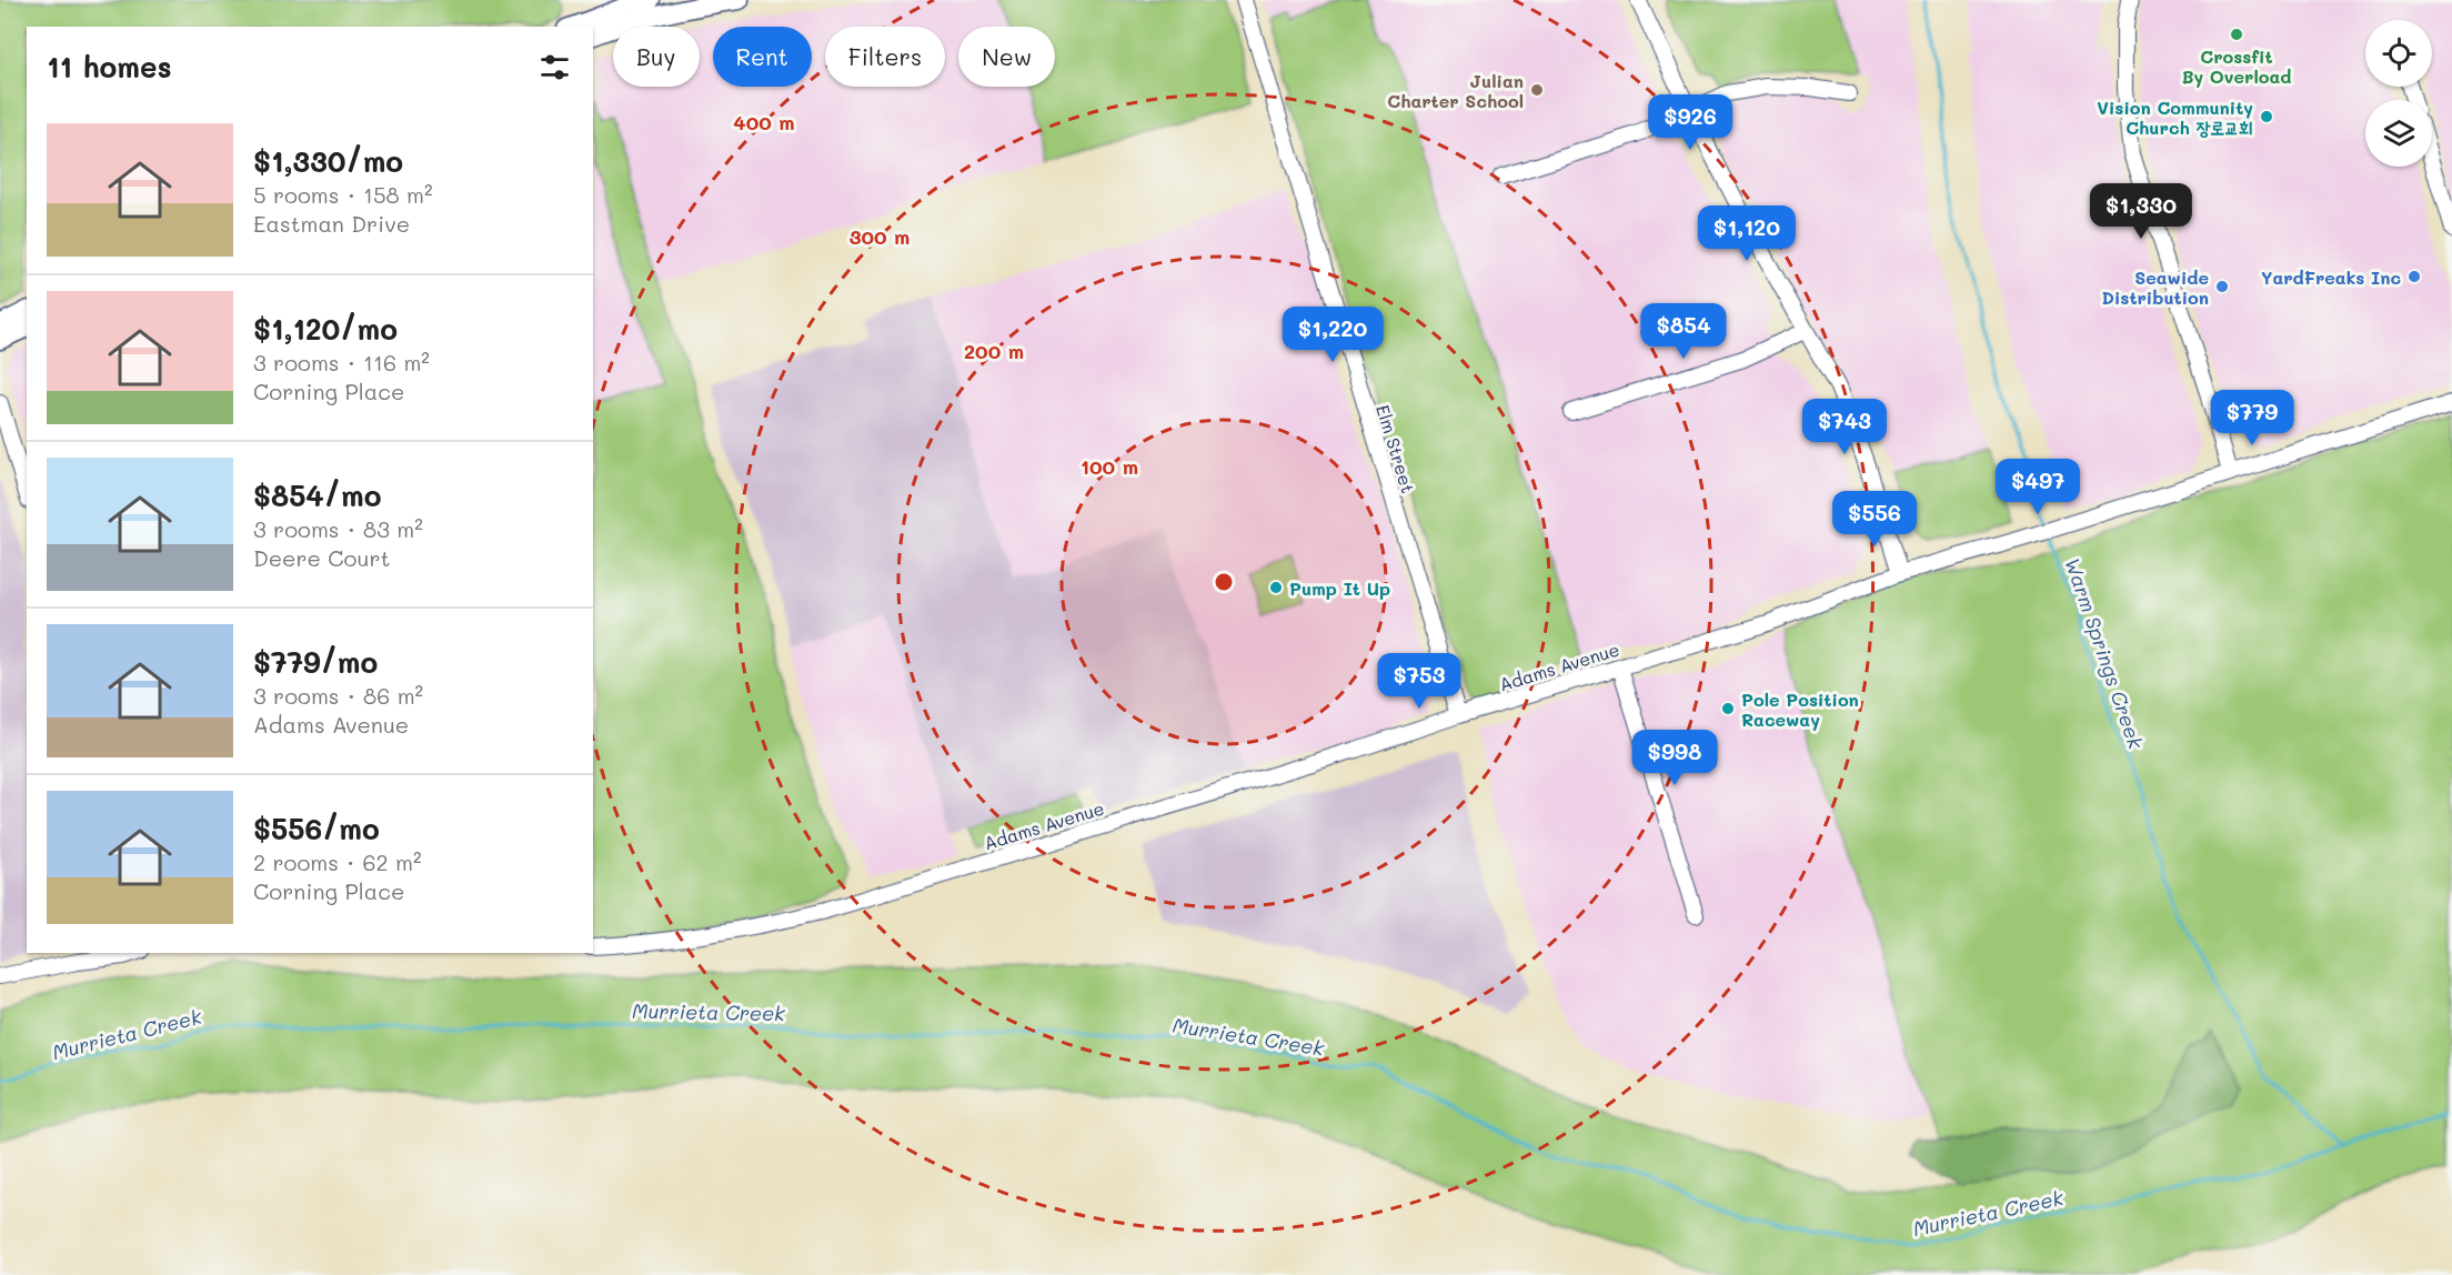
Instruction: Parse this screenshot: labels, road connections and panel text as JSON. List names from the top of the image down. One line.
{"streets":{"street":["Elm Street","Adams Avenue"]},"crossings":[["Elm Street","Adams Avenue"]],"water":["Warm Springs Creek","Murrieta Creek"],"places":["Crossfit By Overload","Julian Charter School","Vision Community Church 장로교회","YardFreaks Inc","Seawide Distribution","Pump It Up","Pole Position Raceway"],"page":{"chip":["Buy","Rent","Filters","New"],"heading":"11 homes","price":["$926","$1,330","$1,120","$854","$1,220","$779","$743","$497","$556","$753","$998"],"list":[{"name":"$1,330/mo","note":"5 rooms · 158 m² · Eastman Drive"},{"name":"$1,120/mo","note":"3 rooms · 116 m² · Corning Place"},{"name":"$854/mo","note":"3 rooms · 83 m² · Deere Court"},{"name":"$779/mo","note":"3 rooms · 86 m² · Adams Avenue"},{"name":"$556/mo","note":"2 rooms · 62 m² · Corning Place"}]},"rings":["400 m","300 m","200 m","100 m"]}
